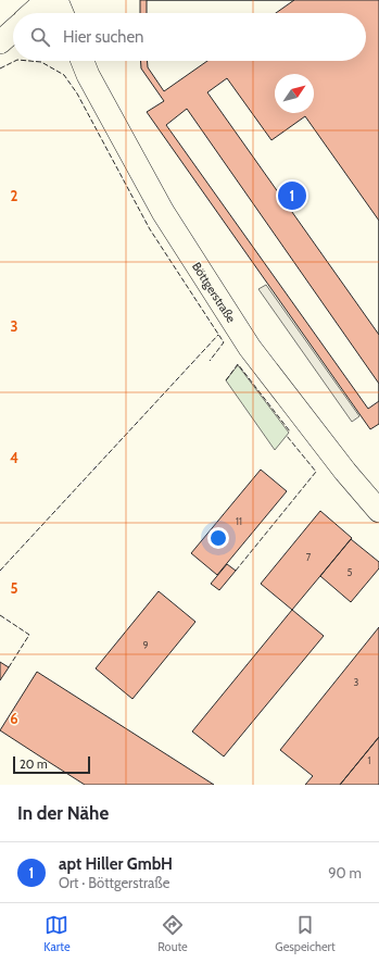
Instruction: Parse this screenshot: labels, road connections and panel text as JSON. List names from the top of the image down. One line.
{"streets":{"street":["Böttgerstraße"]},"house_numbers":["11","7","5","9","3","1"],"scale_bar":"20 m","north":"top right","page":{"search":"Hier suchen","pins":"1","scale":"20 m","heading":"In der Nähe","list":[{"mark":"1","name":"apt Hiller GmbH","note":"Ort · Böttgerstraße","value":"90 m"}],"nav":["Karte","Route","Gespeichert"]},"grid":{"rows":["2","3","4","5","6"]}}
